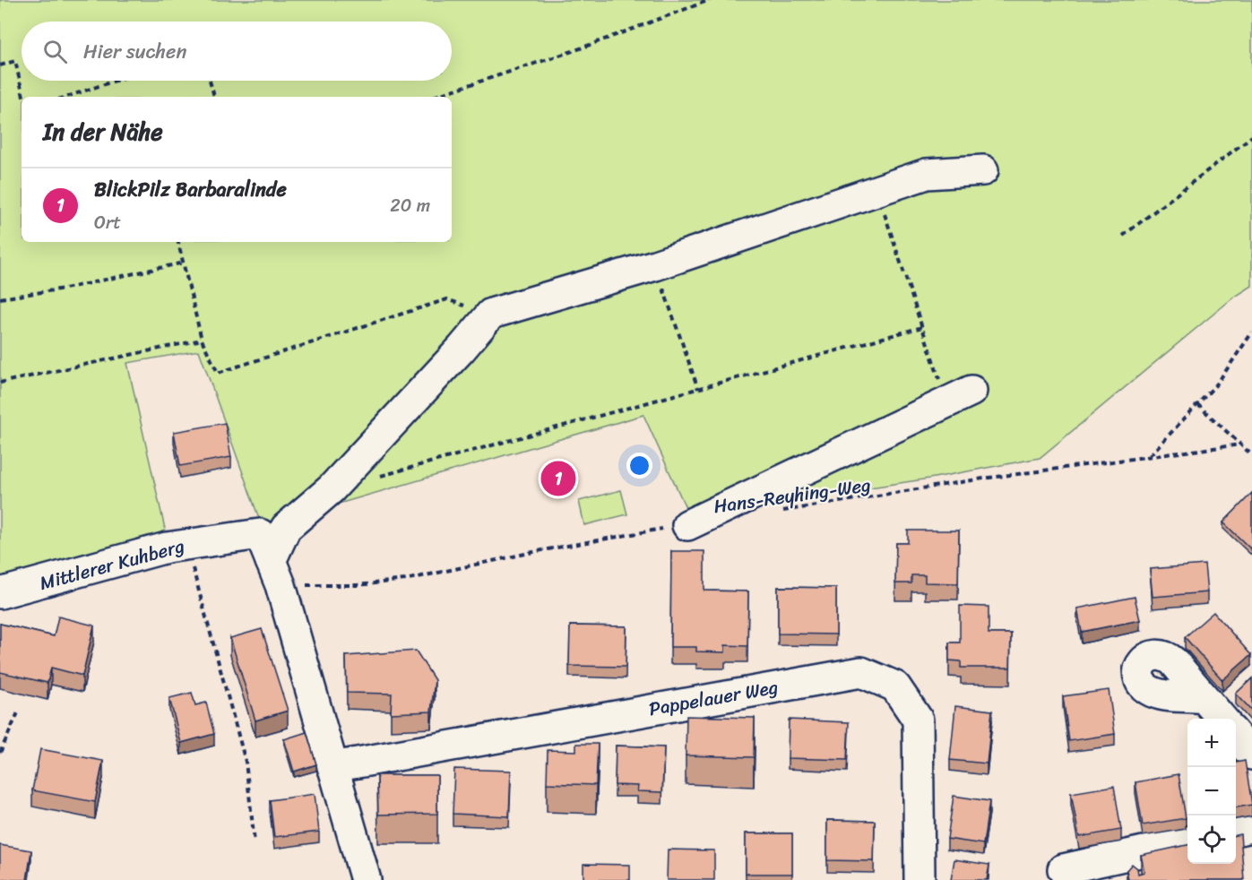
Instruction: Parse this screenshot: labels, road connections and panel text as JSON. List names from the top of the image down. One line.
{"streets":{"street":["Mittlerer Kuhberg","Pappelauer Weg"],"path":["Hans-Reyhing-Weg"]},"page":{"search":"Hier suchen","heading":"In der Nähe","list":[{"mark":"1","name":"BlickPilz Barbaralinde","note":"Ort","value":"20 m"}],"pins":"1","map_buttons":["+","−"]}}
